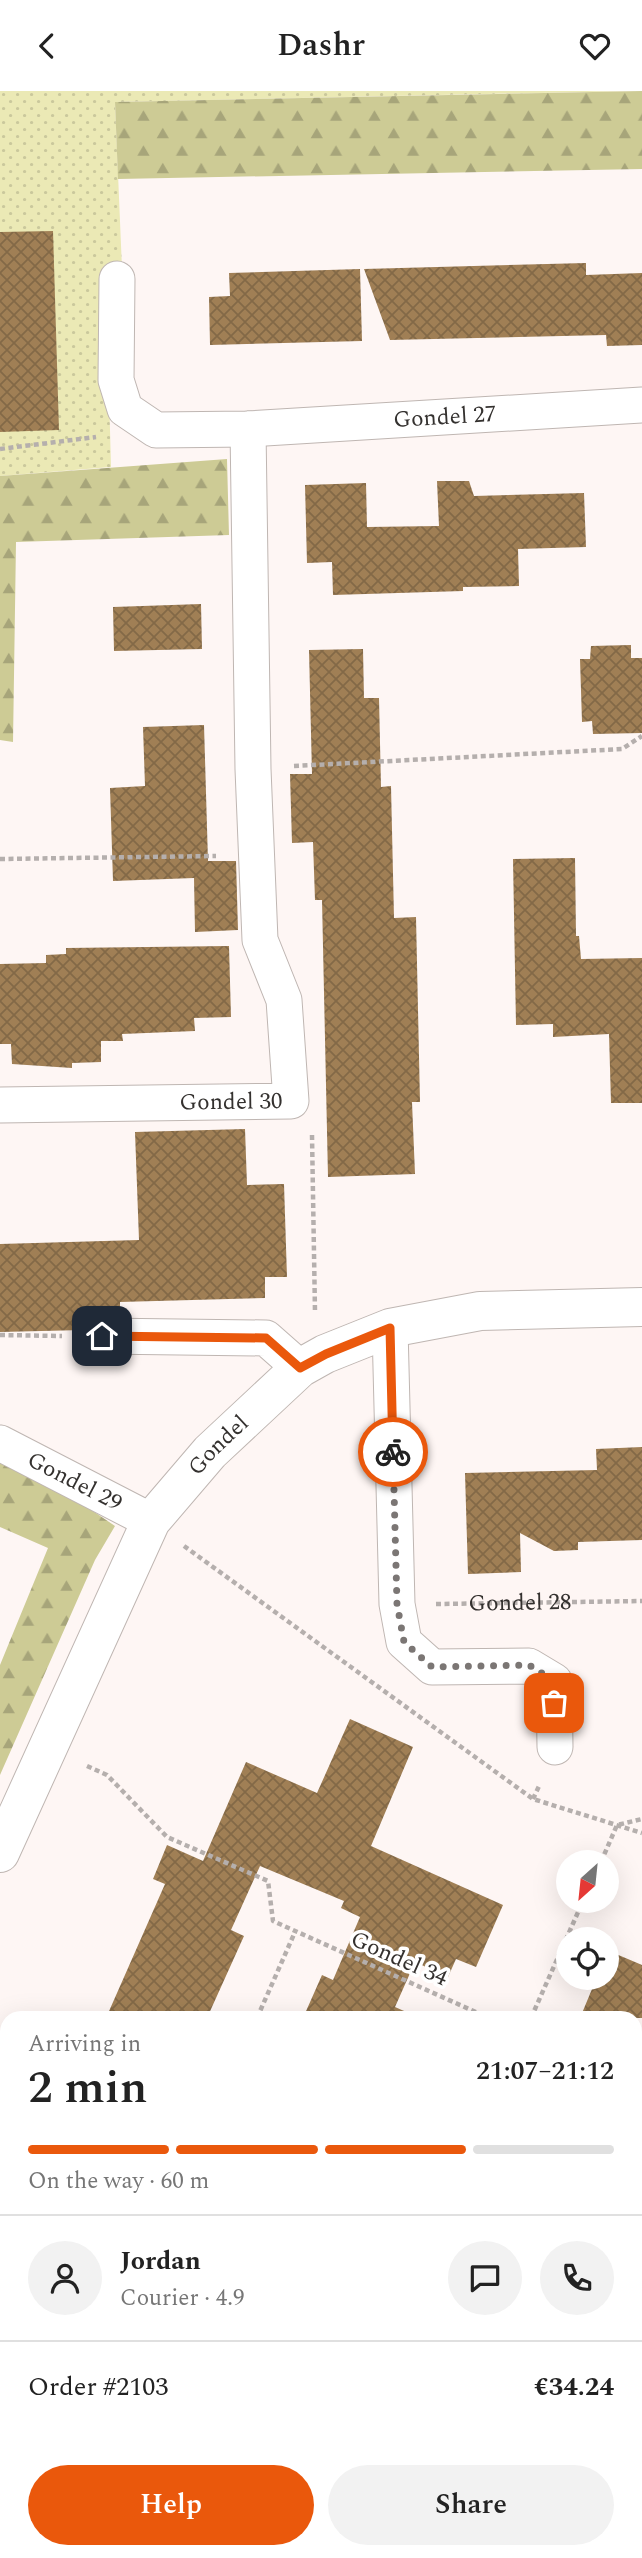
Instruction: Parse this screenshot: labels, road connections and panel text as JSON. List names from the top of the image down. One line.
{"streets":{"street":["Gondel 27","Gondel 30","Gondel","Gondel 29"],"path":["Gondel 28","Gondel 34"]},"crossings":[["Gondel","Gondel 29"],["Gondel","Gondel 34"]],"north":"bottom left","page":{"header":"Dashr","heading":["2 min","Arriving in","21:07–21:12"],"panel":["Jordan","Courier · 4.9","Order #2103","€34.24"],"bar":"On the way · 60 m","buttons":["Help","Share"]}}
